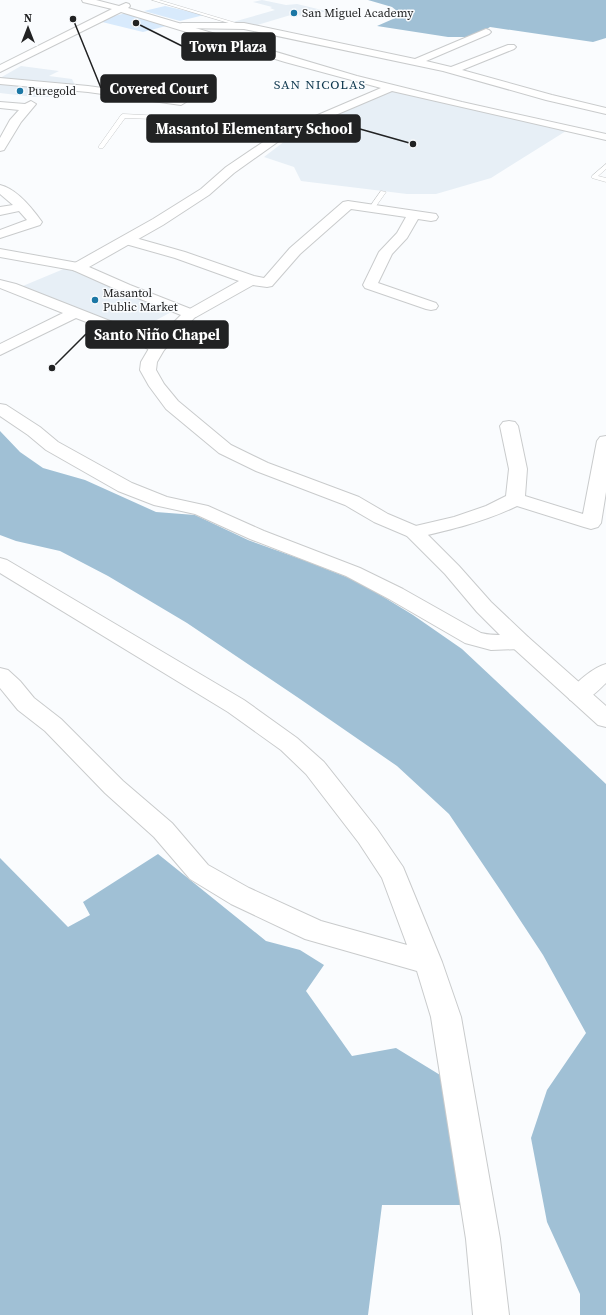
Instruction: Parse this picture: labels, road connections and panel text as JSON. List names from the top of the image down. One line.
{"districts":["SAN NICOLAS"],"places":["San Miguel Academy","Covered Court","Town Plaza","Puregold","Masantol Elementary School","Masantol Public Market","Santo Niño Chapel"],"north":"top"}
